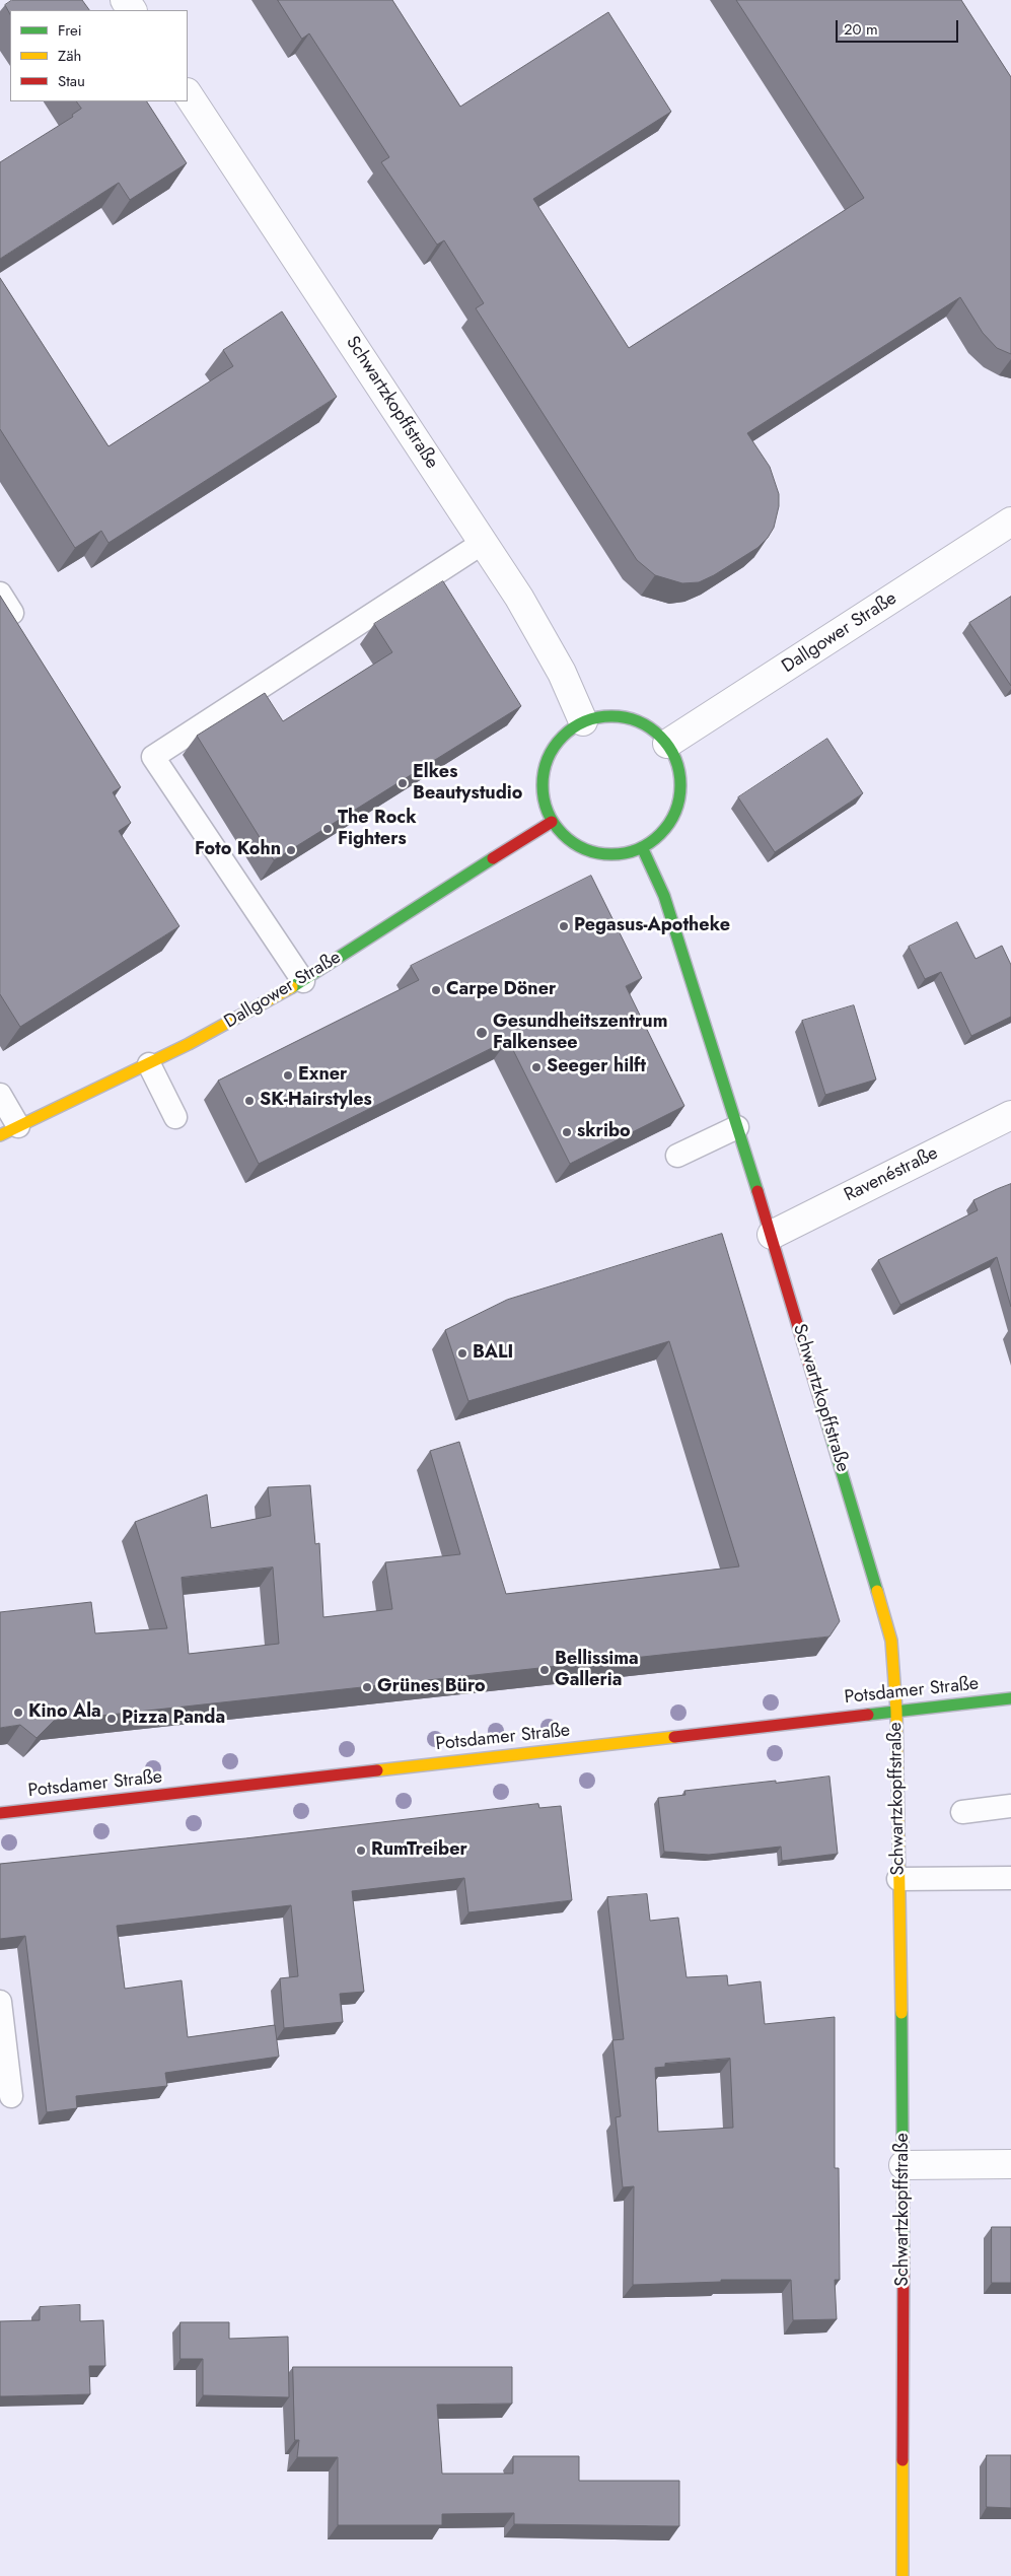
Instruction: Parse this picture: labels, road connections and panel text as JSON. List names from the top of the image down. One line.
{"streets":{"street":["Schwartzkopffstraße","Dallgower Straße","Ravenéstraße","Potsdamer Straße"]},"crossings":[["Schwartzkopffstraße","Dallgower Straße"],["Schwartzkopffstraße","Ravenéstraße"],["Schwartzkopffstraße","Potsdamer Straße"]],"places":["Elkes Beautystudio","The Rock Fighters","Foto Kohn","Pegasus-Apotheke","Carpe Döner","Gesundheitszentrum Falkensee","Seeger hilft","Exner","SK-Hairstyles","skribo","BALI","Bellissima Galleria","Grünes Büro","Kino Ala","Pizza Panda","RumTreiber"],"legend":["Frei","Zäh","Stau"],"scale_bar":"20 m"}
